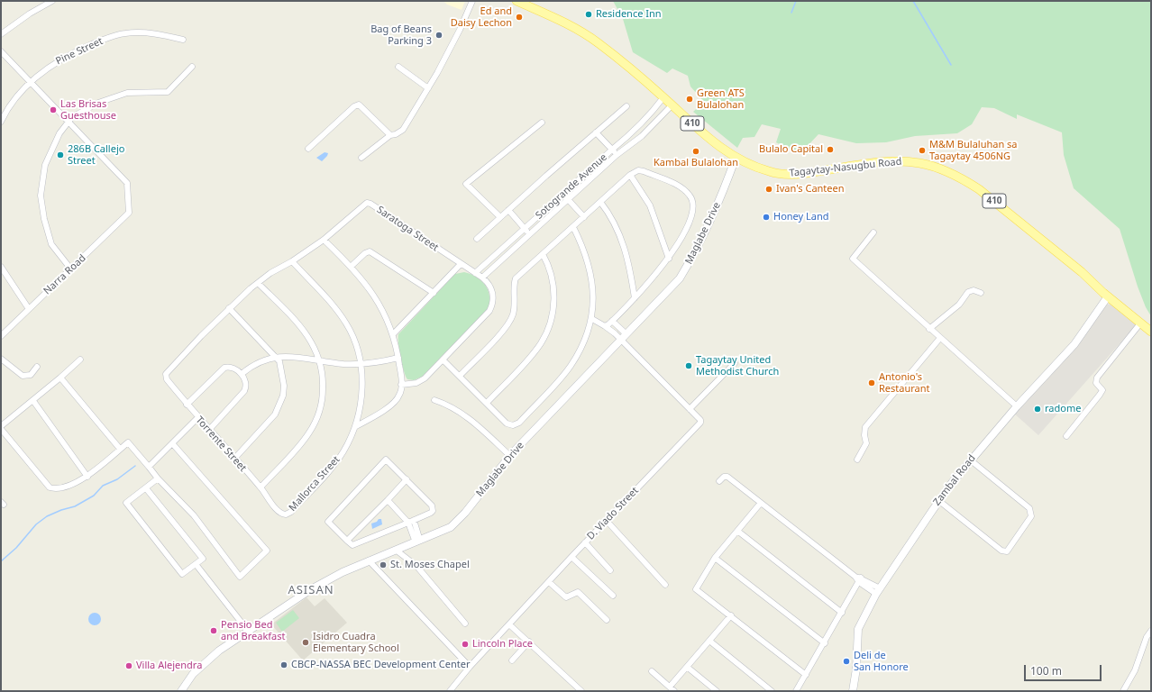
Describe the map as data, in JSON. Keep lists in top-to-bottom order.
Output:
{
  "streets": {
    "main road": [
      "410",
      "Tagaytay-Nasugbu Road",
      "Maglabe Drive",
      "Zambal Road"
    ],
    "street": [
      "Pine Street",
      "Sotogrande Avenue",
      "Saratoga Street",
      "Narra Road",
      "Torrente Street",
      "Mallorca Street",
      "D. Viado Street"
    ]
  },
  "crossings": [
    ["Tagaytay-Nasugbu Road", "Sotogrande Avenue"],
    ["Tagaytay-Nasugbu Road", "Maglabe Drive"],
    ["Tagaytay-Nasugbu Road", "Zambal Road"],
    ["Sotogrande Avenue", "Saratoga Street"],
    ["Saratoga Street", "Torrente Street"],
    ["Saratoga Street", "Mallorca Street"],
    ["Maglabe Drive", "D. Viado Street"],
    ["Torrente Street", "Mallorca Street"]
  ],
  "districts": ["ASISAN"],
  "places": [
    "Residence Inn",
    "Ed and Daisy Lechon",
    "Bag of Beans Parking 3",
    "Green ATS Bulalohan",
    "Las Brisas Guesthouse",
    "Bulalo Capital",
    "M&M Bulaluhan sa Tagaytay 4506NG",
    "Kambal Bulalohan",
    "286B Callejo Street",
    "Ivan's Canteen",
    "Honey Land",
    "Tagaytay United Methodist Church",
    "Antonio's Restaurant",
    "radome",
    "St. Moses Chapel",
    "Pensio Bed and Breakfast",
    "Isidro Cuadra Elementary School",
    "Lincoln Place",
    "Deli de San Honore",
    "CBCP-NASSA BEC Development Center",
    "Villa Alejendra"
  ],
  "scale_bar": "100 m"
}
